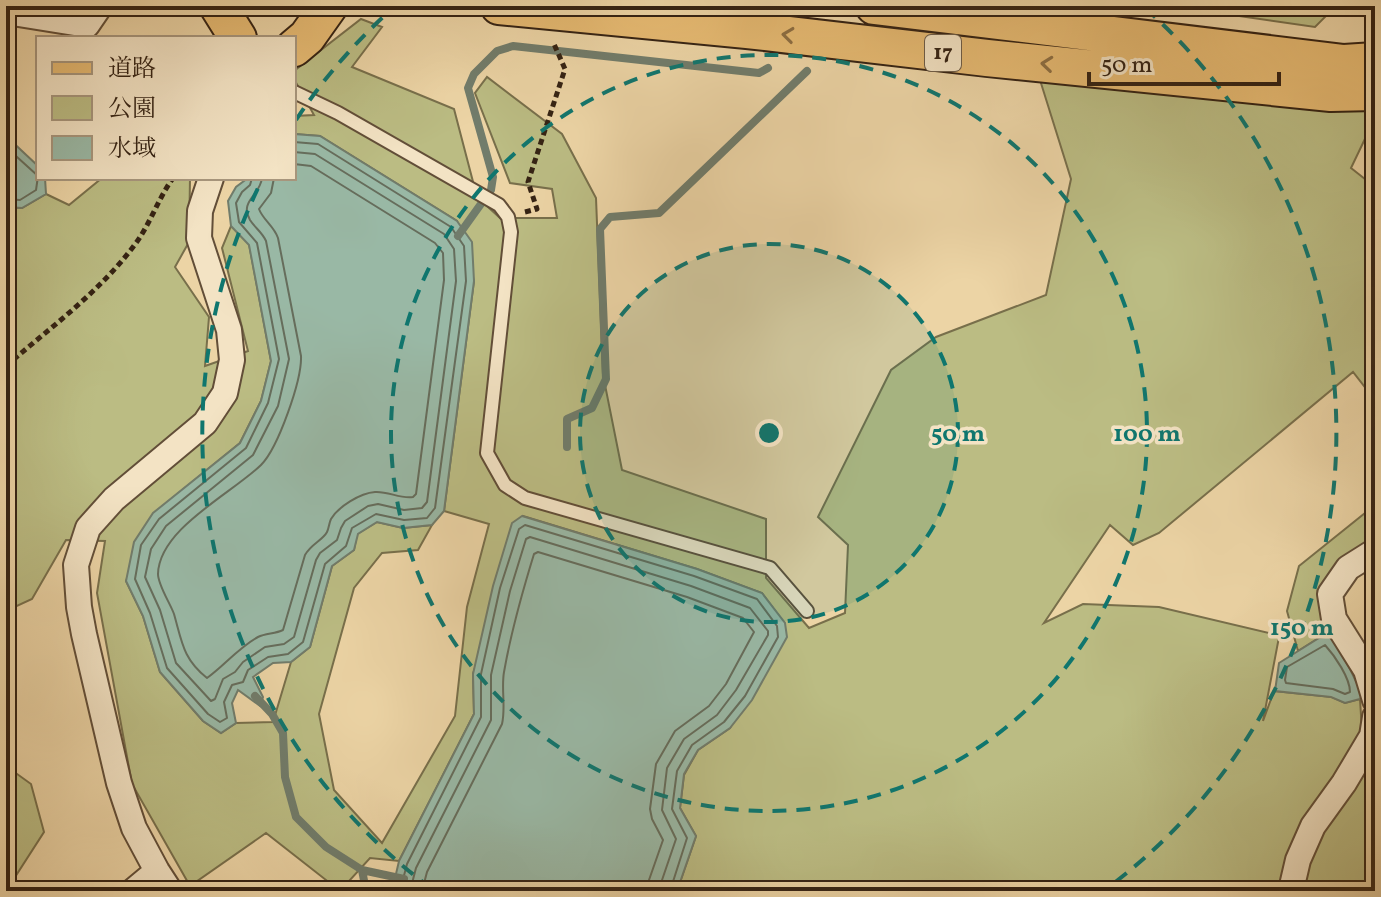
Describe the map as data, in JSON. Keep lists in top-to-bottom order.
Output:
{
  "streets": {
    "main road": ["17"]
  },
  "legend": ["道路", "公園", "水域"],
  "scale_bar": "50 m",
  "rings": ["50 m", "100 m", "150 m"]
}
